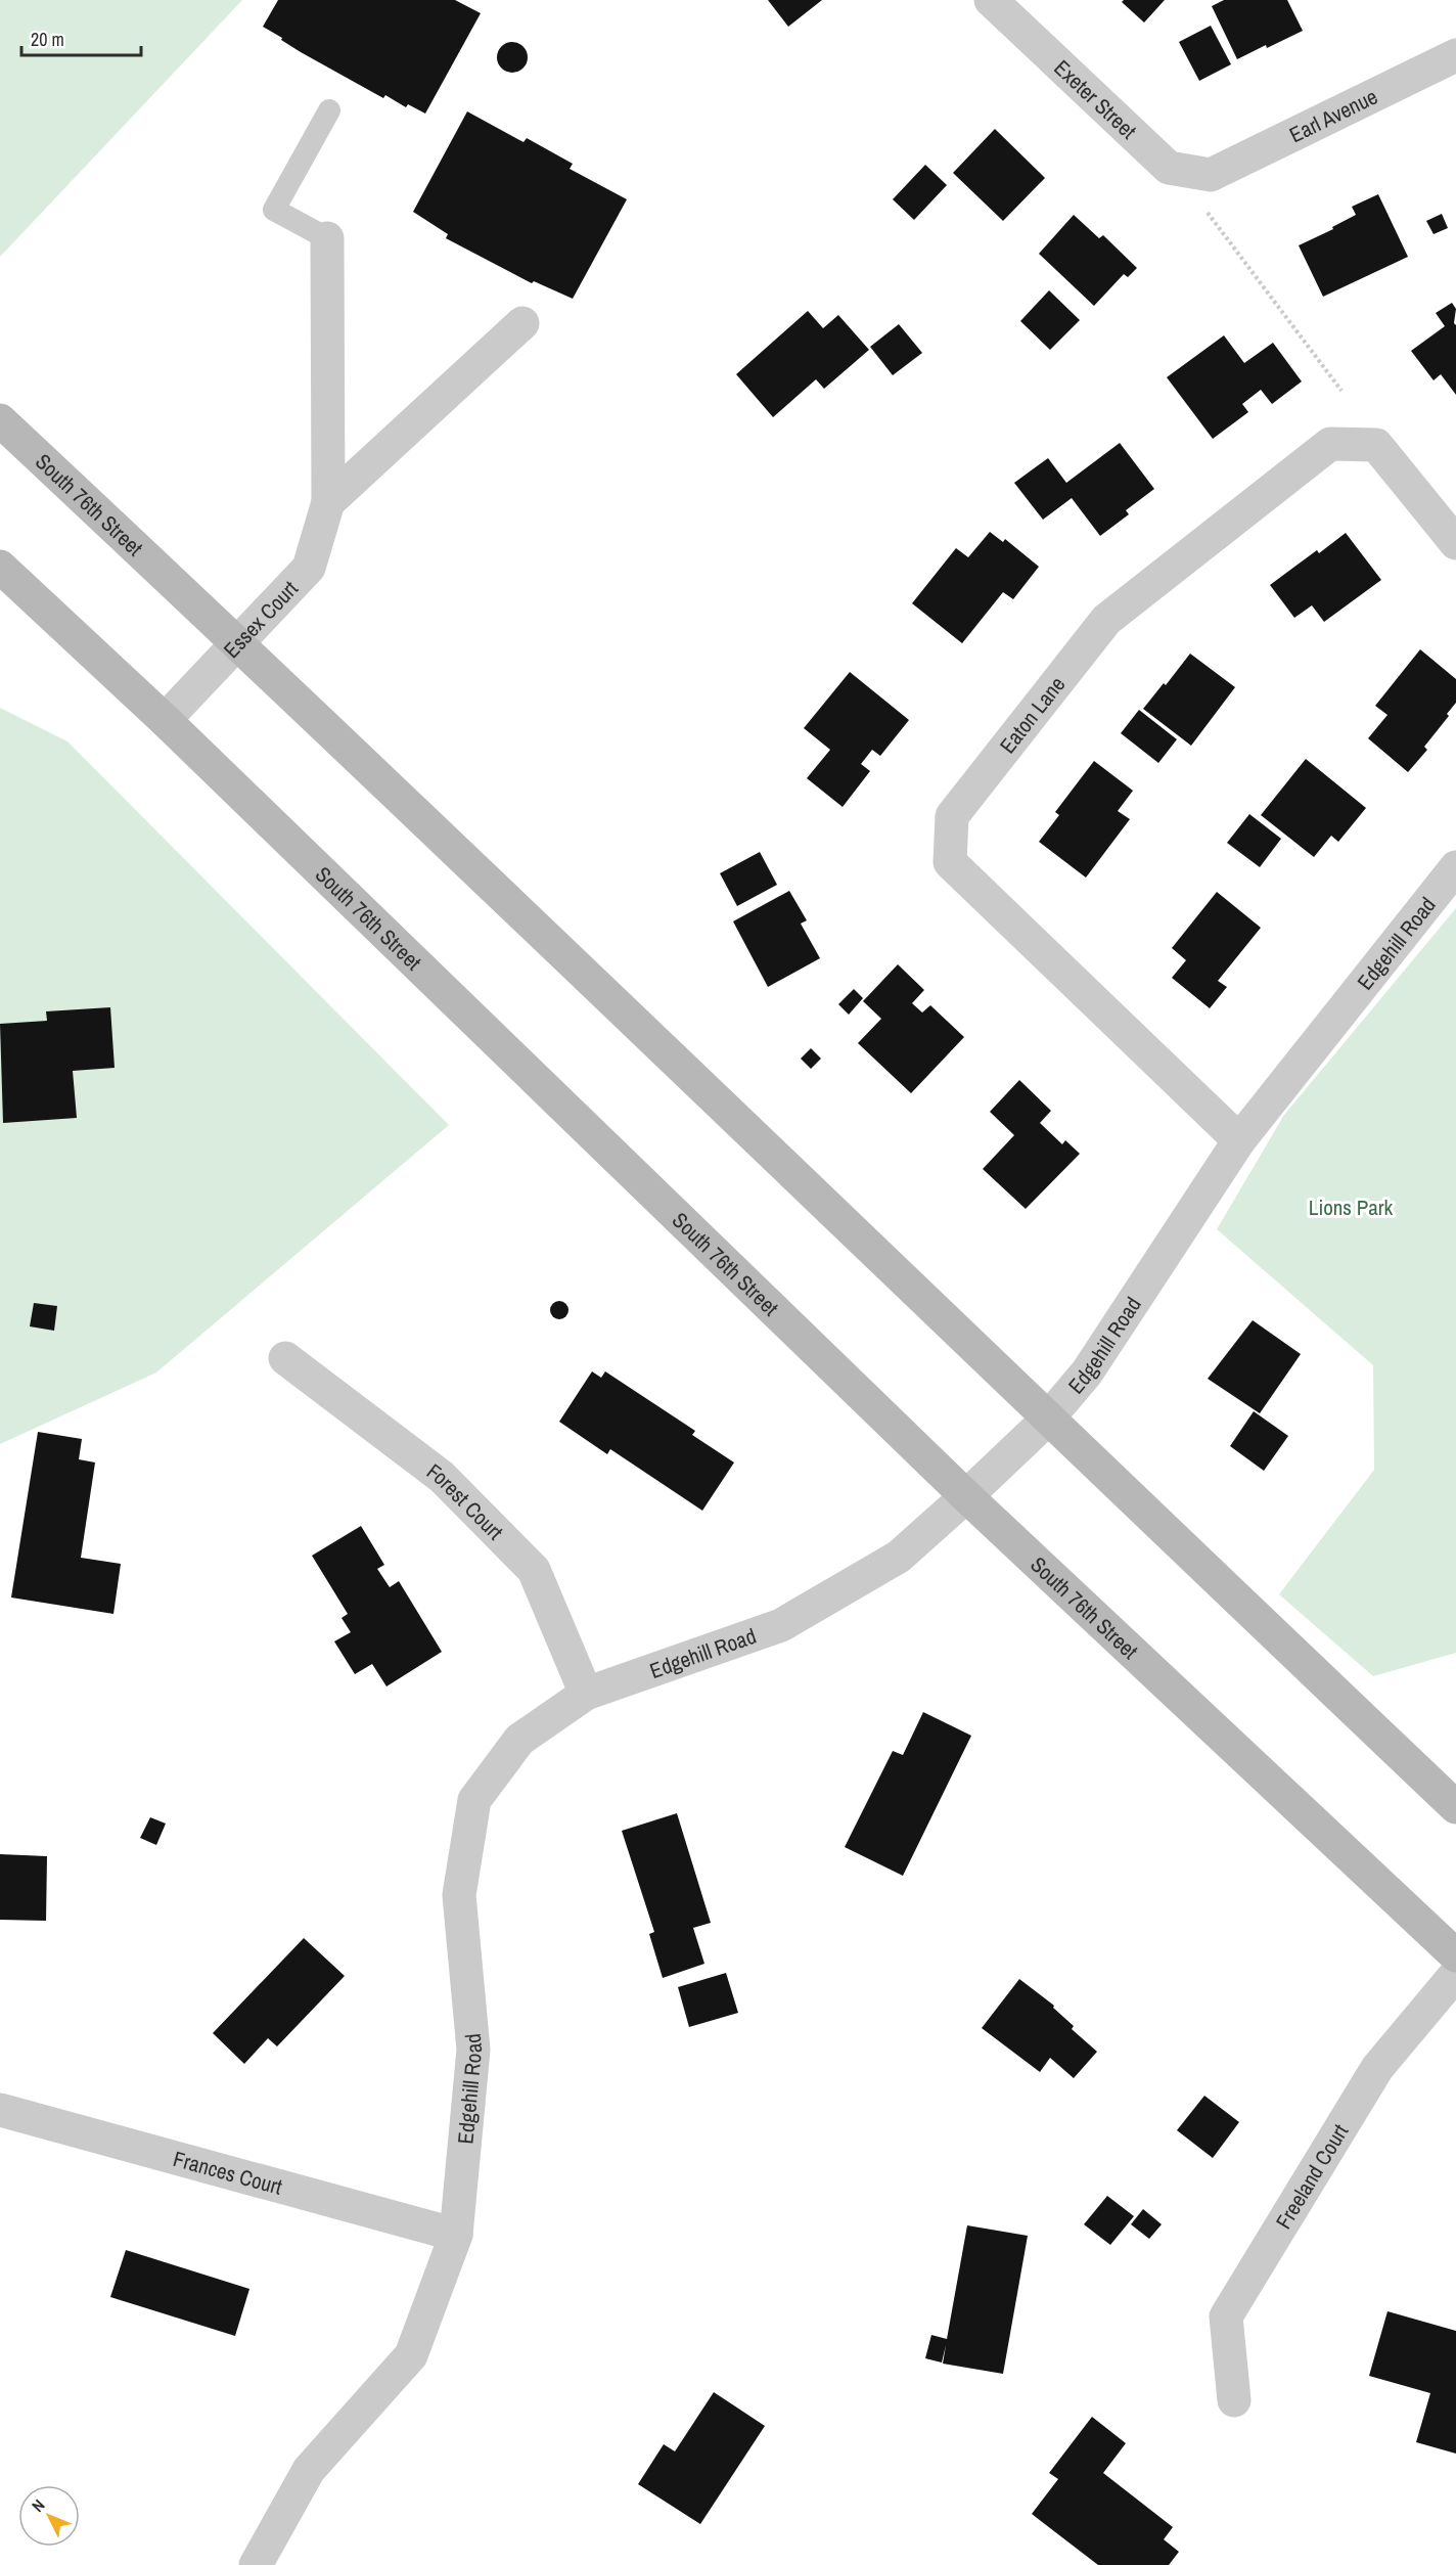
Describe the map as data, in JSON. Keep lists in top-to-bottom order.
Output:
{
  "streets": {
    "main road": ["South 76th Street"],
    "street": [
      "Exeter Street",
      "Earl Avenue",
      "Essex Court",
      "Eaton Lane",
      "Edgehill Road",
      "Forest Court",
      "Frances Court",
      "Freeland Court"
    ]
  },
  "crossings": [
    ["Exeter Street", "Earl Avenue"],
    ["South 76th Street", "Essex Court"],
    ["South 76th Street", "Edgehill Road"],
    ["Eaton Lane", "Edgehill Road"],
    ["Edgehill Road", "Forest Court"],
    ["Edgehill Road", "Frances Court"]
  ],
  "parks": ["Lions Park"],
  "scale_bar": "20 m",
  "north": "top left"
}
